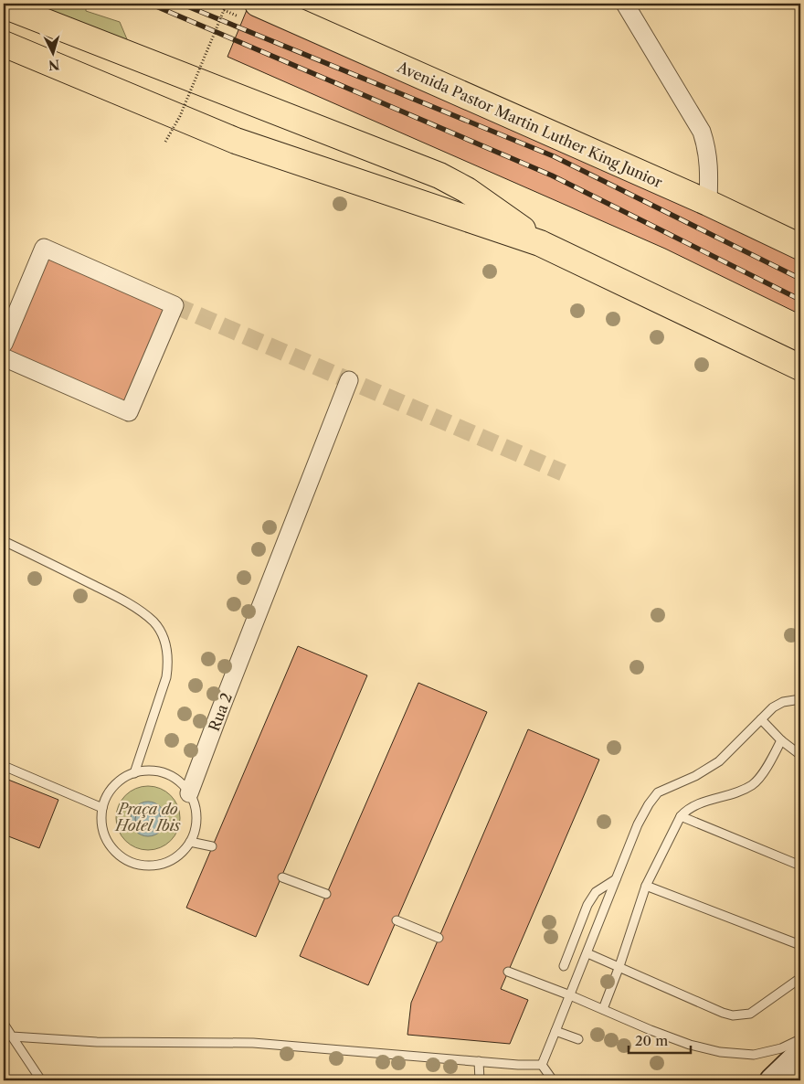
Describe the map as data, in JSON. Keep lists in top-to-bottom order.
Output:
{
  "streets": {
    "main road": ["Avenida Pastor Martin Luther King Junior"],
    "street": ["Rua 2"]
  },
  "parks": ["Praça do Hotel Ibis"],
  "scale_bar": "20 m",
  "north": "bottom"
}
